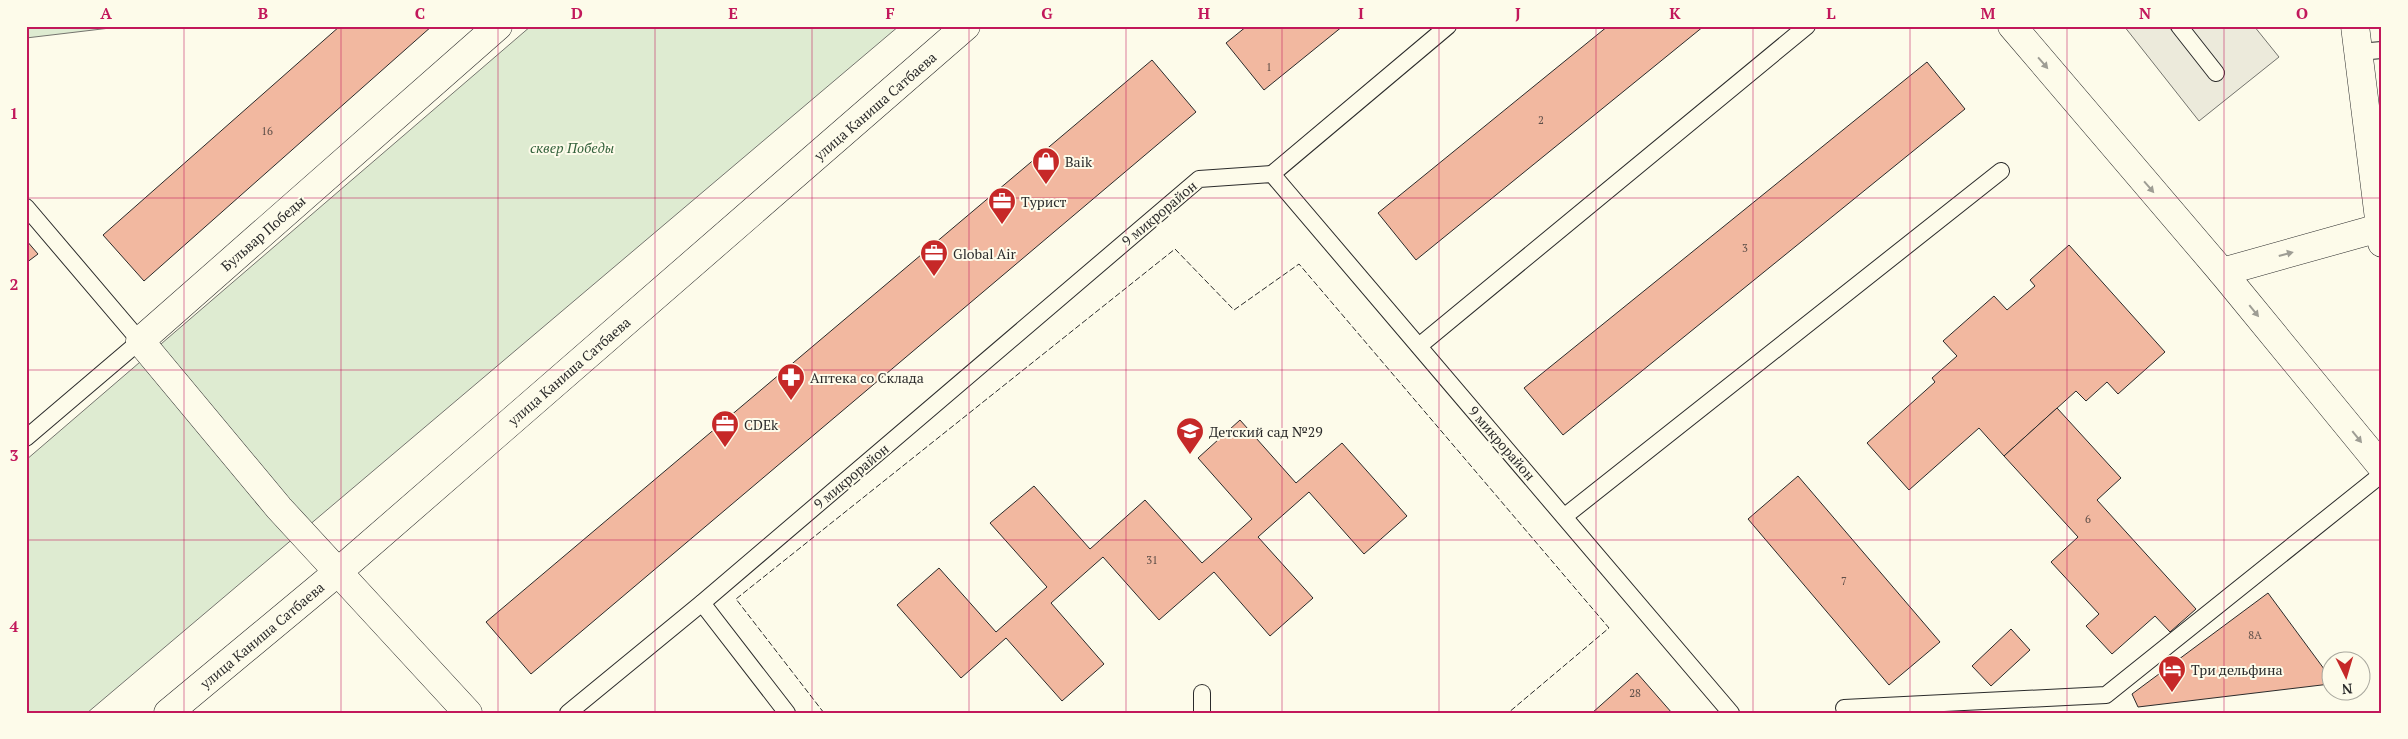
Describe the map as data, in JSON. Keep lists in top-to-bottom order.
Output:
{
  "streets": {
    "street": ["улица Каниша Сатбаева", "Бульвар Победы"],
    "lane": ["9 микрорайон"]
  },
  "parks": ["сквер Победы"],
  "places": {
    "shop": ["Baik"],
    "office": ["Турист", "Global Air", "CDEk"],
    "pharmacy": ["Аптека со Склада"],
    "school or university": ["Детский сад №29"],
    "hotel": ["Три дельфина"]
  },
  "house_numbers": [
    "1",
    "2",
    "16",
    "3",
    "6",
    "31",
    "7",
    "8А",
    "28"
  ],
  "north": "bottom",
  "grid": {
    "columns": [
      "A",
      "B",
      "C",
      "D",
      "E",
      "F",
      "G",
      "H",
      "I",
      "J",
      "K",
      "L",
      "M",
      "N",
      "O"
    ],
    "rows": [
      "1",
      "2",
      "3",
      "4"
    ]
  }
}
